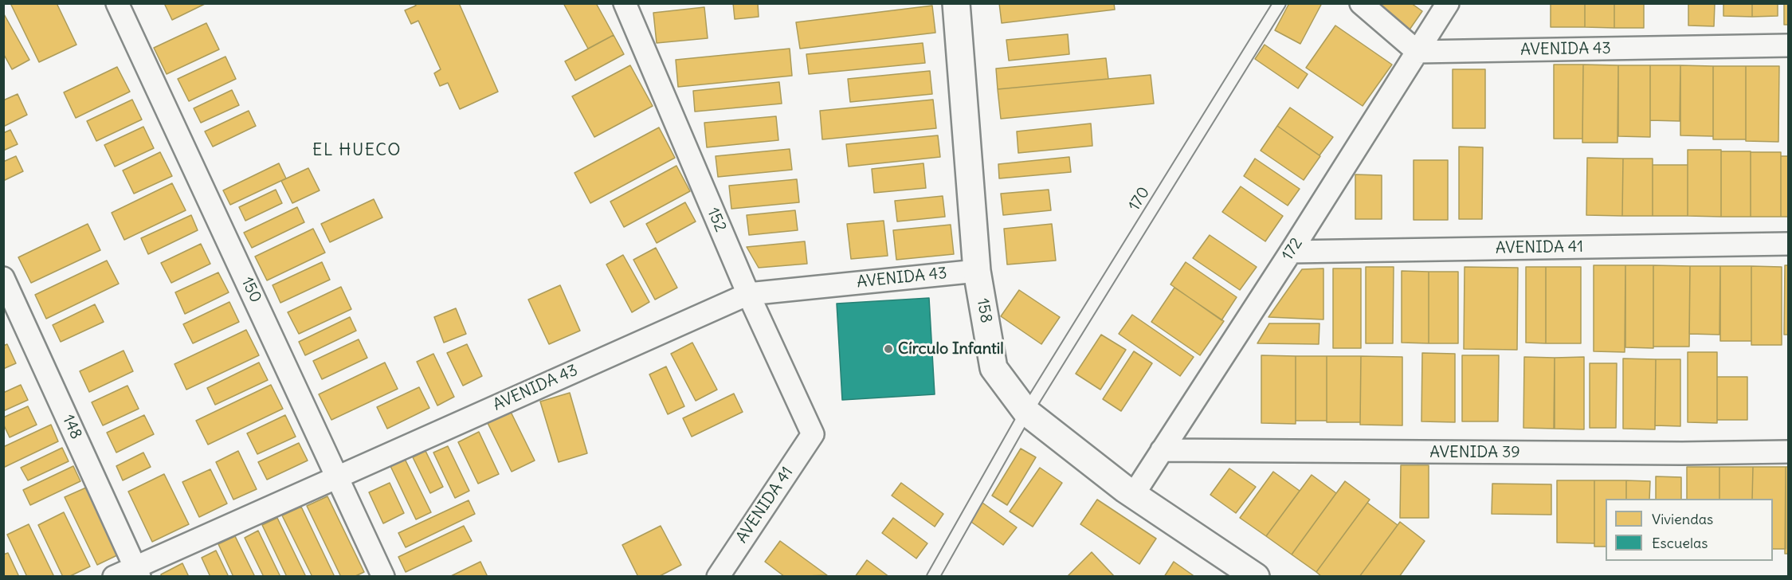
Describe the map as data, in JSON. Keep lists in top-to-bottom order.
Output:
{
  "streets": {
    "street": [
      "AVENIDA 43",
      "152",
      "AVENIDA 41",
      "172",
      "150",
      "158",
      "148",
      "AVENIDA 39"
    ],
    "lane": ["170"]
  },
  "crossings": [
    ["AVENIDA 43", "152"],
    ["AVENIDA 43", "172"],
    ["AVENIDA 43", "150"],
    ["AVENIDA 43", "158"],
    ["AVENIDA 43", "148"],
    ["170", "158"],
    ["152", "AVENIDA 41"],
    ["AVENIDA 41", "172"],
    ["172", "158"],
    ["172", "AVENIDA 39"]
  ],
  "districts": ["EL HUECO"],
  "places": ["Círculo Infantil"],
  "legend": ["Viviendas", "Escuelas"]
}
